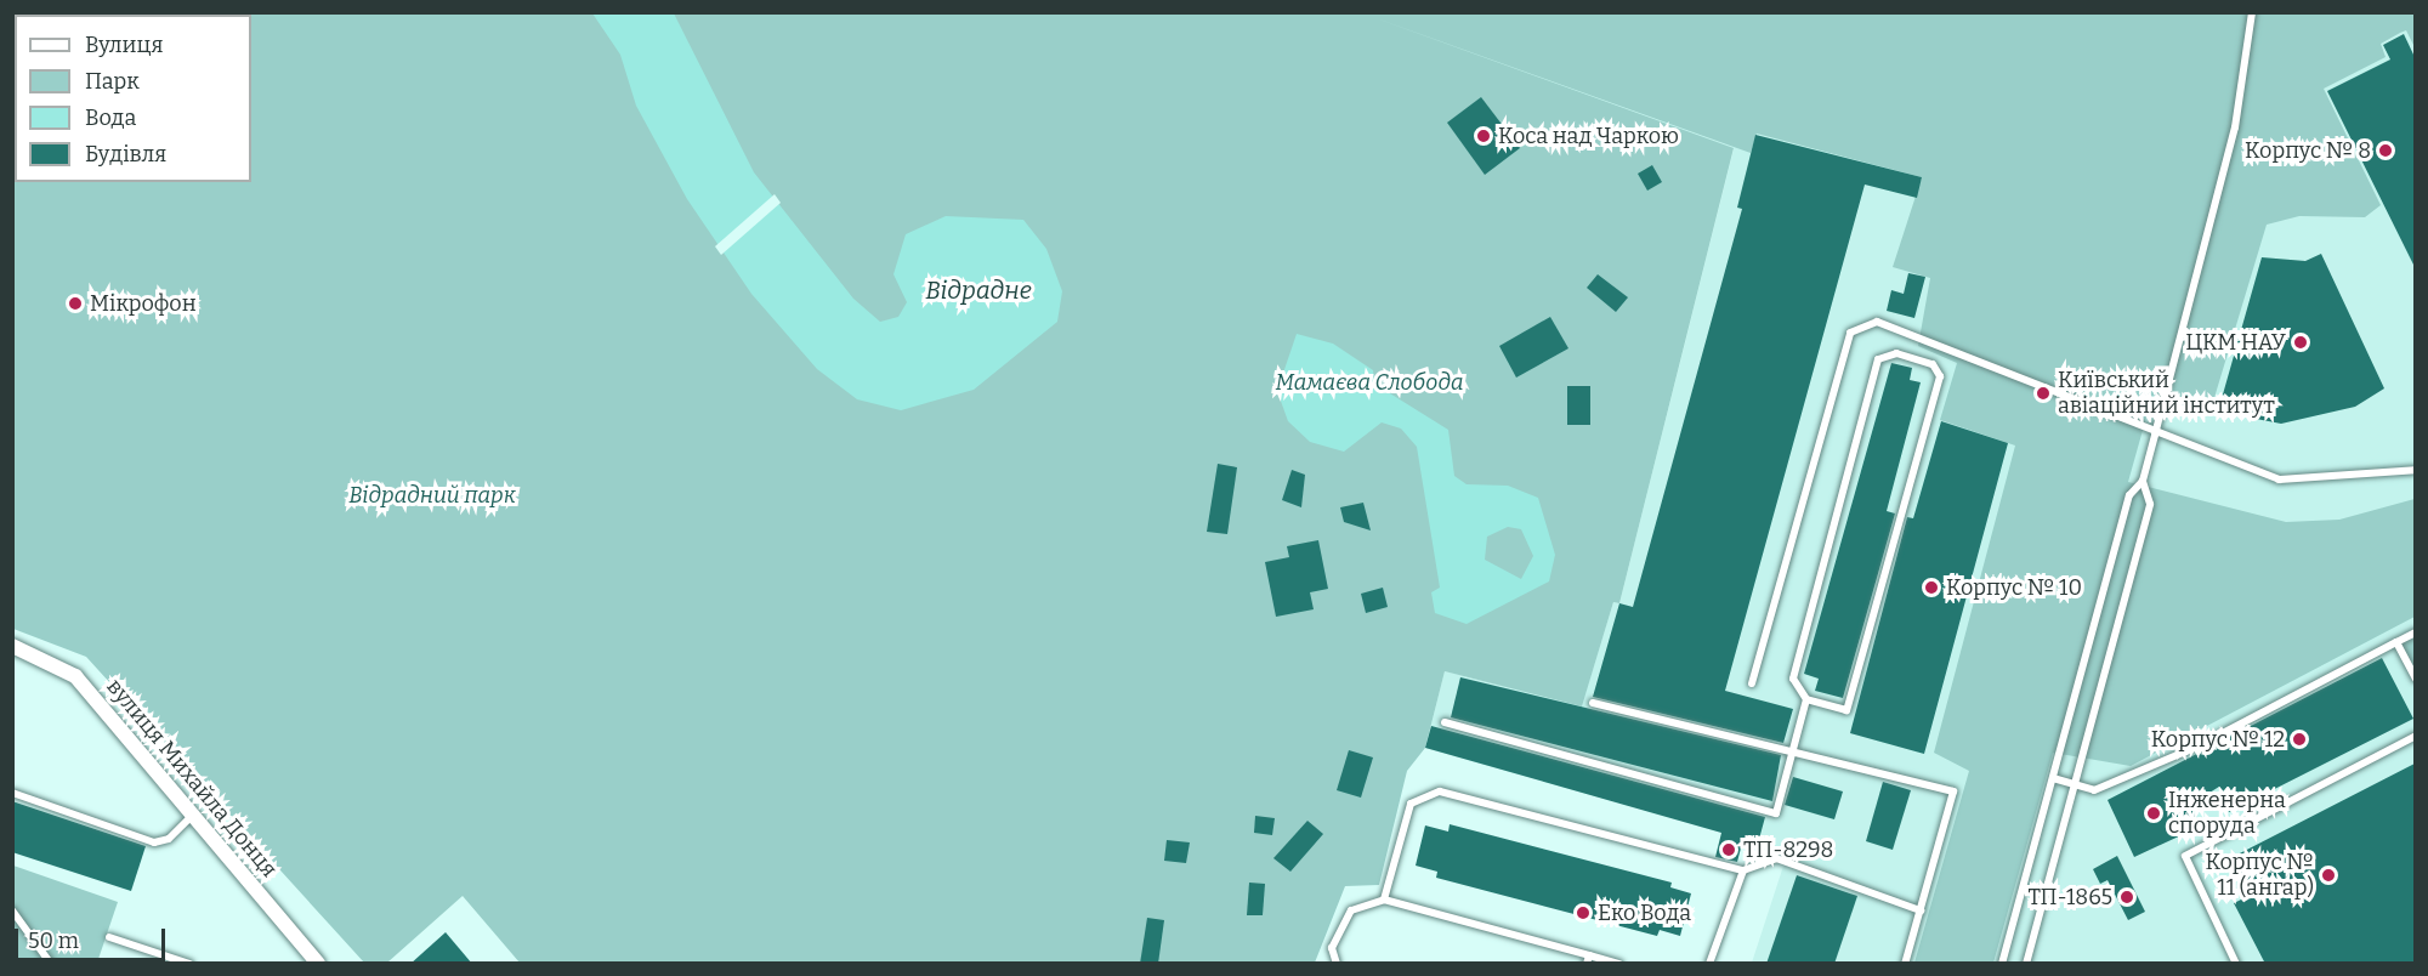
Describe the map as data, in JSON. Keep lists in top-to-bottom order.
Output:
{
  "streets": {
    "street": ["вулиця Михайла Донця"]
  },
  "water": ["Відрадне"],
  "parks": ["Мамаєва Слобода", "Відрадний парк"],
  "places": [
    "Коса над Чаркою",
    "Корпус № 8",
    "Мікрофон",
    "ЦКМ НАУ",
    "Київський авіаційний інститут",
    "Корпус № 10",
    "Корпус № 12",
    "Інженерна споруда",
    "ТП-8298",
    "Корпус № 11 (ангар)",
    "ТП-1865",
    "Еко Вода"
  ],
  "legend": [
    "Вулиця",
    "Парк",
    "Вода",
    "Будівля"
  ],
  "scale_bar": "50 m"
}
